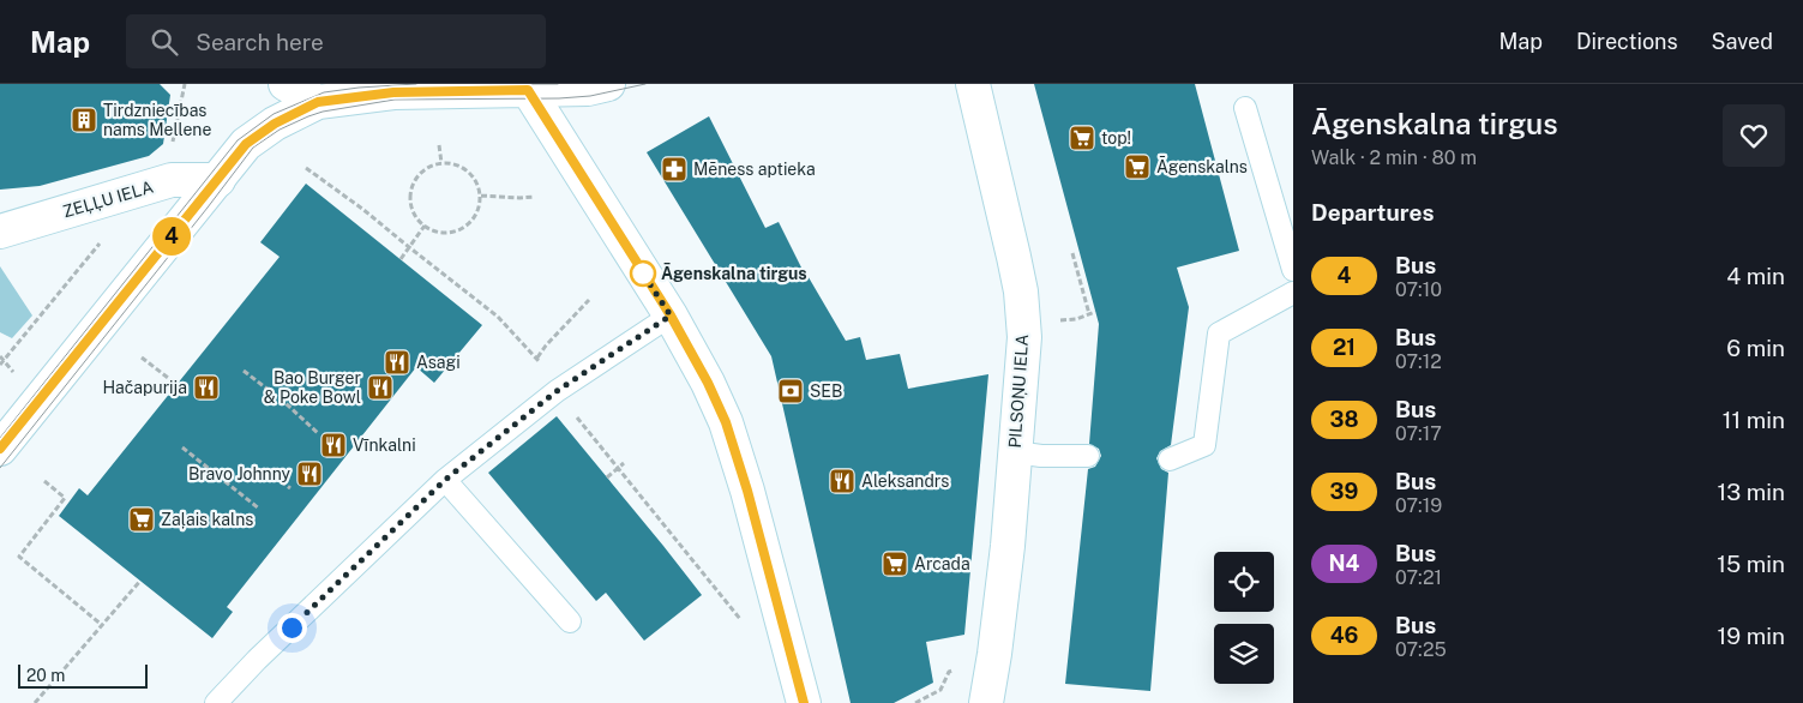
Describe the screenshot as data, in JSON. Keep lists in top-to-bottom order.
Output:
{
  "streets": {
    "street": ["ZEĻĻU IELA", "PILSOŅU IELA"]
  },
  "places": {
    "building": ["Tirdzniecības nams Mellene"],
    "supermarket": [
      "top!",
      "Āgenskalns",
      "Zaļais kalns",
      "Arcada"
    ],
    "pharmacy": ["Mēness aptieka"],
    "other": ["Āgenskalna tirgus"],
    "restaurant": [
      "Asagi",
      "Hačapurija",
      "Bao Burger & Poke Bowl",
      "Vīnkalni",
      "Bravo Johnny",
      "Aleksandrs"
    ],
    "bank": ["SEB"]
  },
  "lines": ["bus line 4"],
  "scale_bar": "20 m",
  "page": {
    "header": "Map",
    "search": "Search here",
    "nav": ["Map", "Directions", "Saved"],
    "on_map": "4",
    "heading": [
      ["Āgenskalna tirgus", "Walk · 2 min · 80 m"],
      "Departures"
    ],
    "list": [
      {
        "mark": "4",
        "name": "Bus",
        "note": "07:10",
        "value": "4 min"
      },
      {
        "mark": "21",
        "name": "Bus",
        "note": "07:12",
        "value": "6 min"
      },
      {
        "mark": "38",
        "name": "Bus",
        "note": "07:17",
        "value": "11 min"
      },
      {
        "mark": "39",
        "name": "Bus",
        "note": "07:19",
        "value": "13 min"
      },
      {
        "mark": "N4",
        "name": "Bus",
        "note": "07:21",
        "value": "15 min"
      },
      {
        "mark": "46",
        "name": "Bus",
        "note": "07:25",
        "value": "19 min"
      }
    ],
    "scale": "20 m"
  }
}
